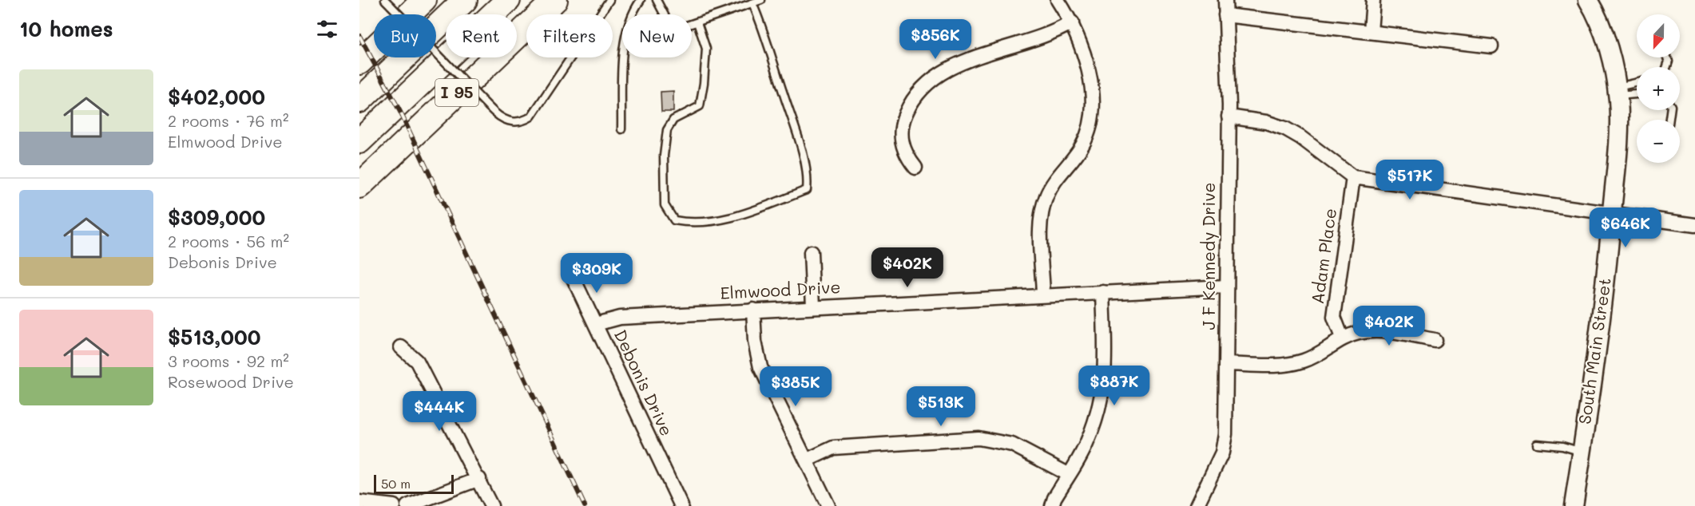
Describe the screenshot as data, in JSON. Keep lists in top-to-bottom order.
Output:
{
  "streets": {
    "highway": ["I 95"],
    "street": [
      "J F Kennedy Drive",
      "Adam Place",
      "Elmwood Drive",
      "South Main Street",
      "Debonis Drive"
    ]
  },
  "crossings": [
    ["J F Kennedy Drive", "Elmwood Drive"],
    ["Elmwood Drive", "Debonis Drive"]
  ],
  "scale_bar": "50 m",
  "north": "bottom",
  "page": {
    "heading": "10 homes",
    "map_buttons": ["+", "−"],
    "chip": [
      "Buy",
      "Rent",
      "Filters",
      "New"
    ],
    "price": [
      "$856K",
      "$517K",
      "$646K",
      "$402K",
      "$309K",
      "$402K",
      "$887K",
      "$385K",
      "$513K",
      "$444K"
    ],
    "list": [
      {
        "name": "$402,000",
        "note": "2 rooms · 76 m² · Elmwood Drive"
      },
      {
        "name": "$309,000",
        "note": "2 rooms · 56 m² · Debonis Drive"
      },
      {
        "name": "$513,000",
        "note": "3 rooms · 92 m² · Rosewood Drive"
      }
    ],
    "scale": "50 m"
  }
}
